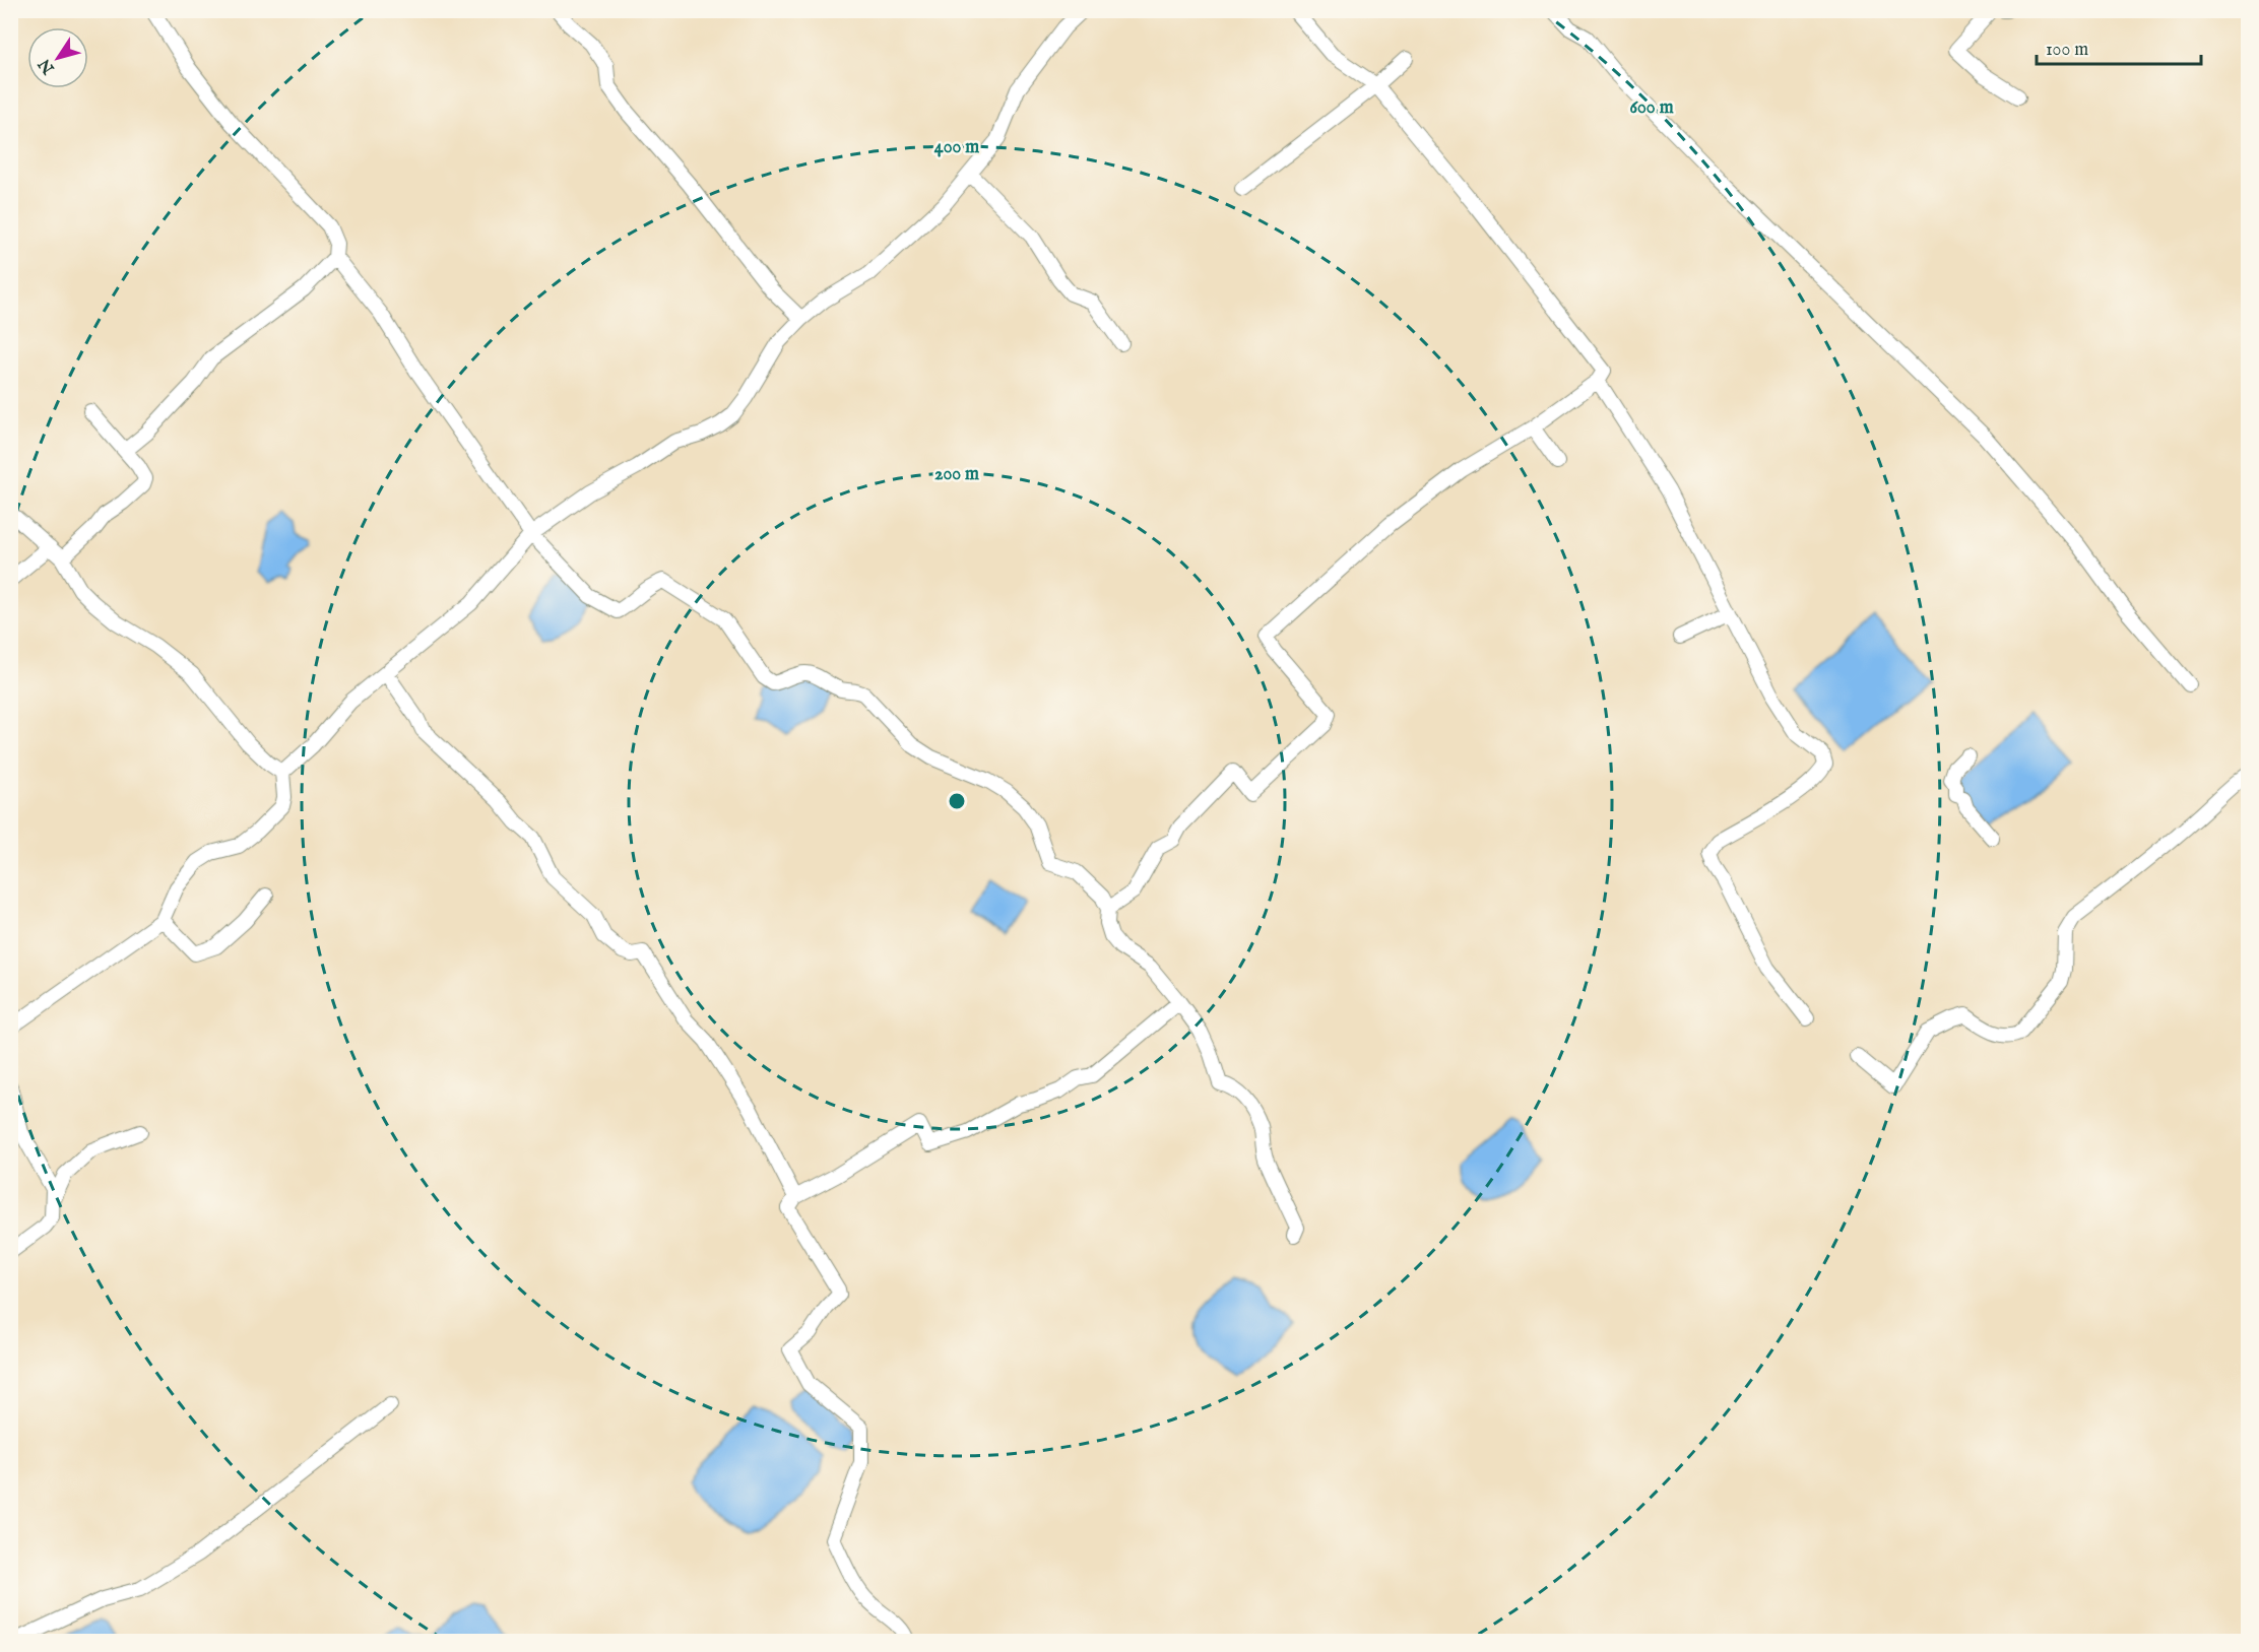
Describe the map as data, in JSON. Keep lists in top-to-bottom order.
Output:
{
  "scale_bar": "100 m",
  "north": "bottom left",
  "rings": ["600 m", "400 m", "200 m"]
}
